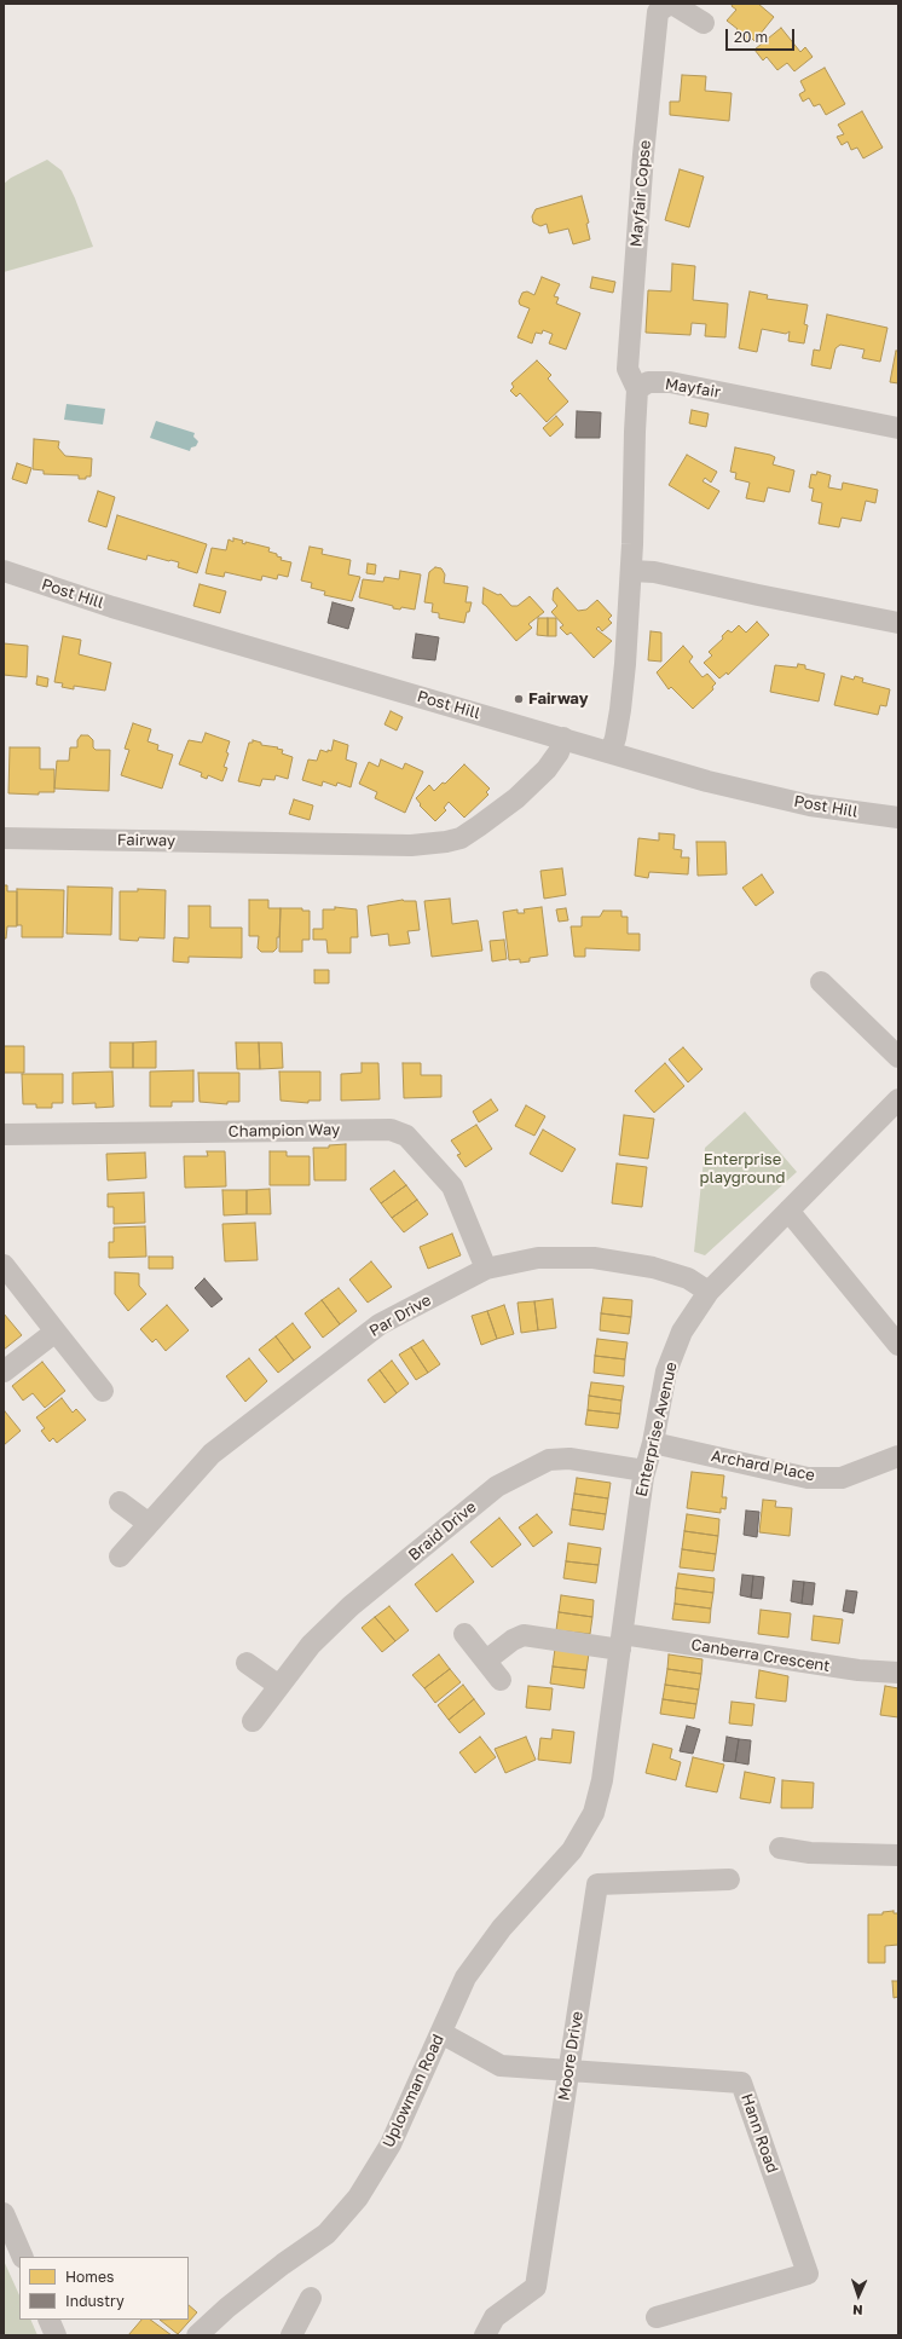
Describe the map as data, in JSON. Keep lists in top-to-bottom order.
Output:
{
  "streets": {
    "street": [
      "Mayfair Copse",
      "Mayfair",
      "Post Hill",
      "Fairway",
      "Champion Way",
      "Par Drive",
      "Enterprise Avenue",
      "Archard Place",
      "Braid Drive",
      "Canberra Crescent",
      "Moore Drive",
      "Uplowman Road",
      "Hann Road"
    ]
  },
  "crossings": [
    ["Mayfair Copse", "Mayfair"],
    ["Post Hill", "Fairway"],
    ["Champion Way", "Par Drive"],
    ["Par Drive", "Enterprise Avenue"],
    ["Enterprise Avenue", "Archard Place"],
    ["Enterprise Avenue", "Braid Drive"],
    ["Enterprise Avenue", "Canberra Crescent"],
    ["Enterprise Avenue", "Uplowman Road"],
    ["Moore Drive", "Hann Road"],
    ["Uplowman Road", "Hann Road"]
  ],
  "parks": ["Enterprise playground"],
  "places": ["Fairway"],
  "legend": ["Homes", "Industry"],
  "scale_bar": "20 m",
  "north": "bottom"
}
